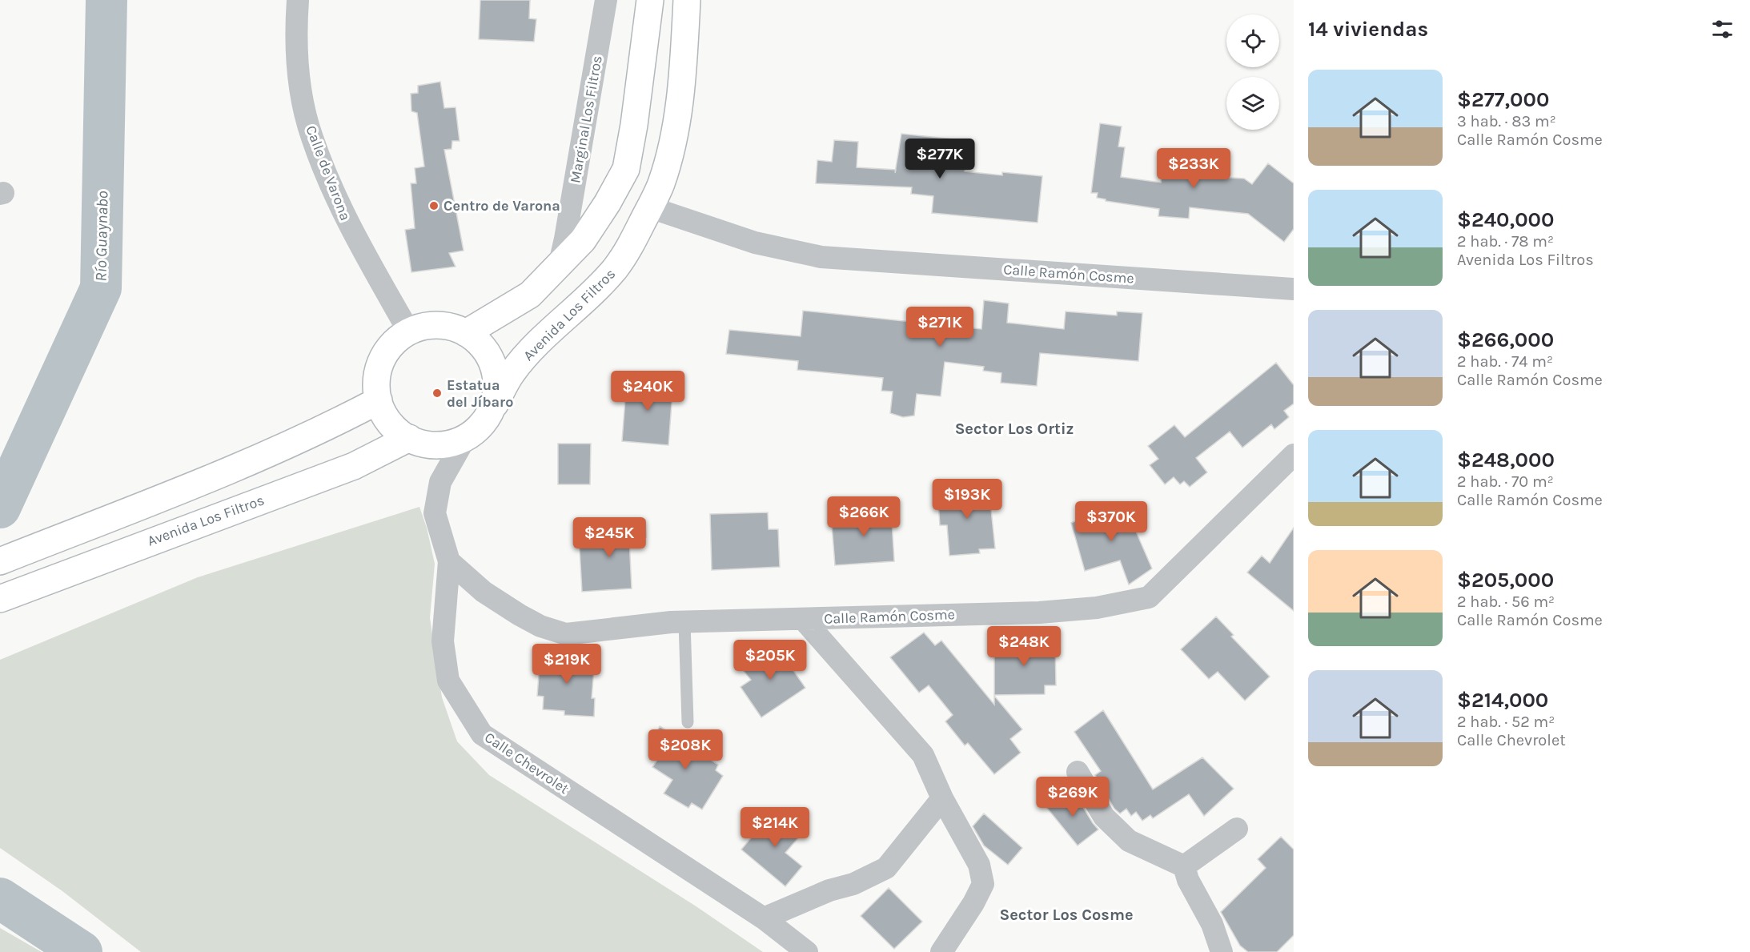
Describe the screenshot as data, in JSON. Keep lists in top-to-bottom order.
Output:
{
  "streets": {
    "main road": ["Avenida Los Filtros"],
    "street": [
      "Marginal Los Filtros",
      "Calle de Varona",
      "Calle Ramón Cosme",
      "Calle Chevrolet"
    ]
  },
  "crossings": [
    ["Calle de Varona", "Avenida Los Filtros"],
    ["Calle de Varona", "Calle Chevrolet"],
    ["Calle Ramón Cosme", "Avenida Los Filtros"],
    ["Calle Ramón Cosme", "Calle Chevrolet"],
    ["Avenida Los Filtros", "Calle Chevrolet"]
  ],
  "districts": ["Sector Los Ortiz", "Sector Los Cosme"],
  "water": ["Río Guaynabo"],
  "places": ["Centro de Varona", "Estatua del Jíbaro"],
  "page": {
    "heading": "14 viviendas",
    "list": [
      {
        "name": "$277,000",
        "note": "3 hab. · 83 m² · Calle Ramón Cosme"
      },
      {
        "name": "$240,000",
        "note": "2 hab. · 78 m² · Avenida Los Filtros"
      },
      {
        "name": "$266,000",
        "note": "2 hab. · 74 m² · Calle Ramón Cosme"
      },
      {
        "name": "$248,000",
        "note": "2 hab. · 70 m² · Calle Ramón Cosme"
      },
      {
        "name": "$205,000",
        "note": "2 hab. · 56 m² · Calle Ramón Cosme"
      },
      {
        "name": "$214,000",
        "note": "2 hab. · 52 m² · Calle Chevrolet"
      }
    ],
    "price": [
      "$277K",
      "$233K",
      "$271K",
      "$240K",
      "$193K",
      "$266K",
      "$370K",
      "$245K",
      "$248K",
      "$205K",
      "$219K",
      "$208K",
      "$269K",
      "$214K"
    ]
  }
}
